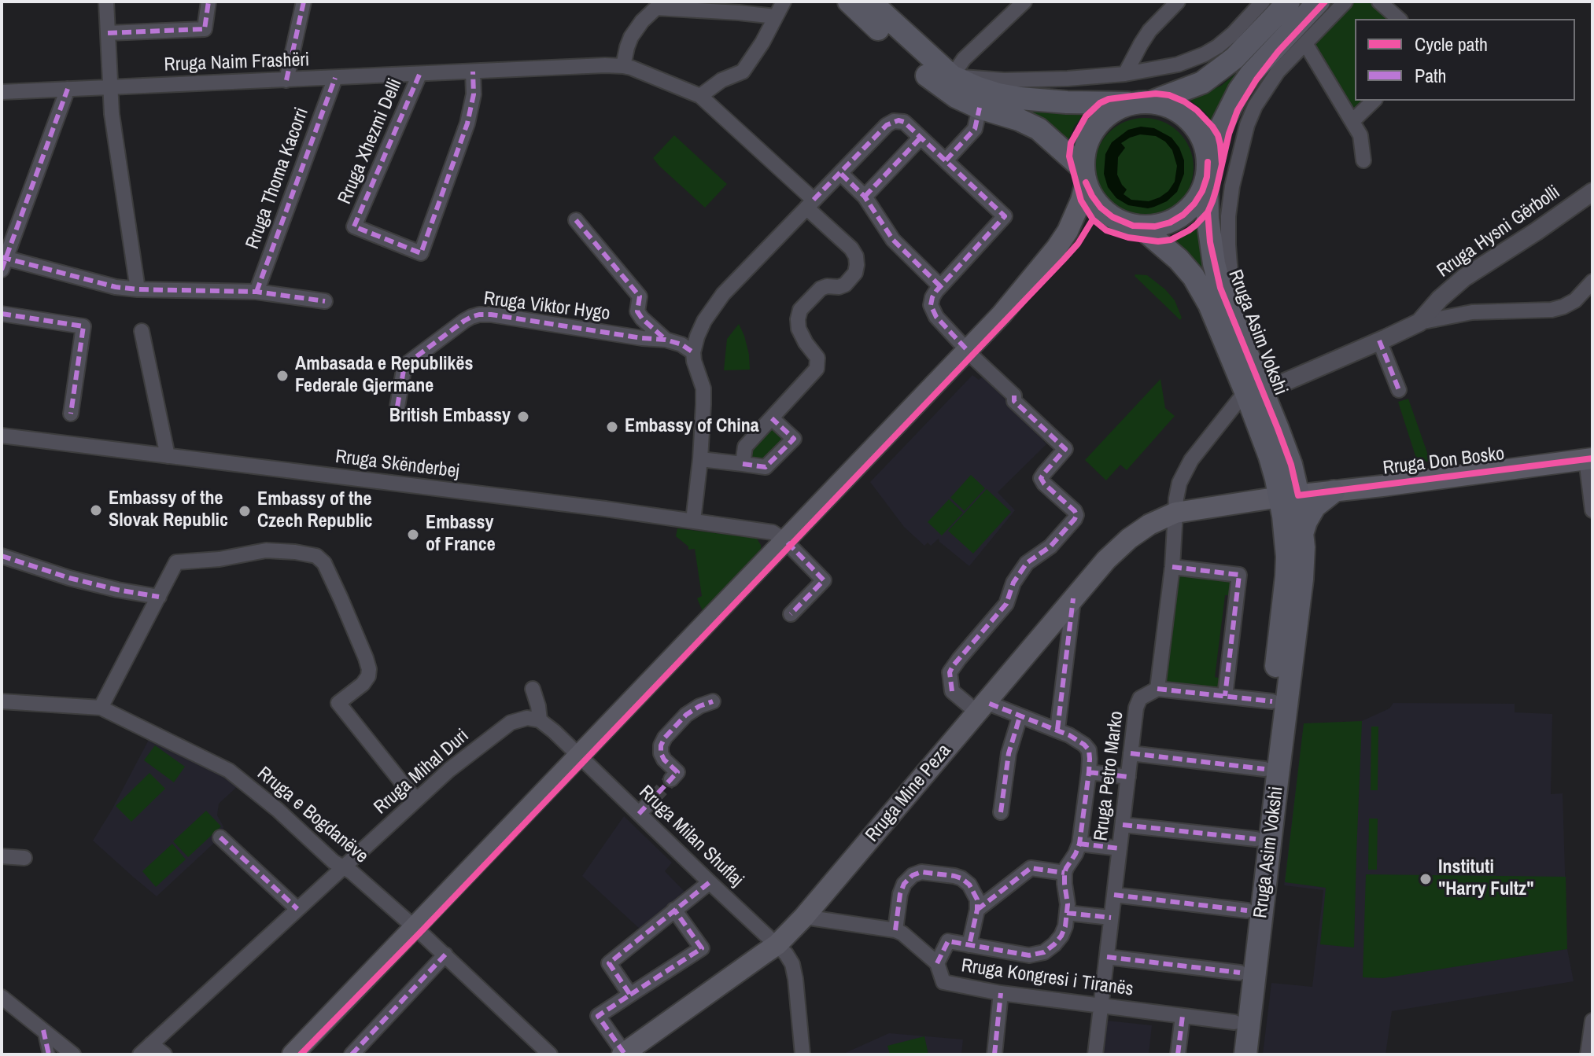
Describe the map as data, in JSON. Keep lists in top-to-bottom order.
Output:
{
  "streets": {
    "main road": ["Rruga Asim Vokshi", "Rruga Don Bosko", "Rruga Mine Peza"],
    "street": [
      "Rruga Naim Frashëri",
      "Rruga Xhezmi Delli",
      "Rruga Thoma Kacorri",
      "Rruga Hysni Gërbolli",
      "Rruga Viktor Hygo",
      "Rruga Skënderbej",
      "Rruga Mihal Duri",
      "Rruga Petro Marko",
      "Rruga e Bogdanëve",
      "Rruga Milan Shuflaj",
      "Rruga Kongresi i Tiranës"
    ]
  },
  "crossings": [
    ["Rruga Naim Frashëri", "Rruga Xhezmi Delli"],
    ["Rruga Naim Frashëri", "Rruga Thoma Kacorri"],
    ["Rruga Hysni Gërbolli", "Rruga Asim Vokshi"],
    ["Rruga Asim Vokshi", "Rruga Don Bosko"],
    ["Rruga Asim Vokshi", "Rruga Mine Peza"],
    ["Rruga Asim Vokshi", "Rruga Kongresi i Tiranës"],
    ["Rruga Don Bosko", "Rruga Mine Peza"],
    ["Rruga Mihal Duri", "Rruga e Bogdanëve"],
    ["Rruga Petro Marko", "Rruga Kongresi i Tiranës"],
    ["Rruga Mine Peza", "Rruga Milan Shuflaj"],
    ["Rruga Mine Peza", "Rruga Kongresi i Tiranës"]
  ],
  "places": [
    "Ambasada e Republikës Federale Gjermane",
    "British Embassy",
    "Embassy of China",
    "Embassy of the Slovak Republic",
    "Embassy of the Czech Republic",
    "Embassy of France",
    "Instituti \"Harry Fultz\""
  ],
  "legend": ["Cycle path", "Path"]
}
